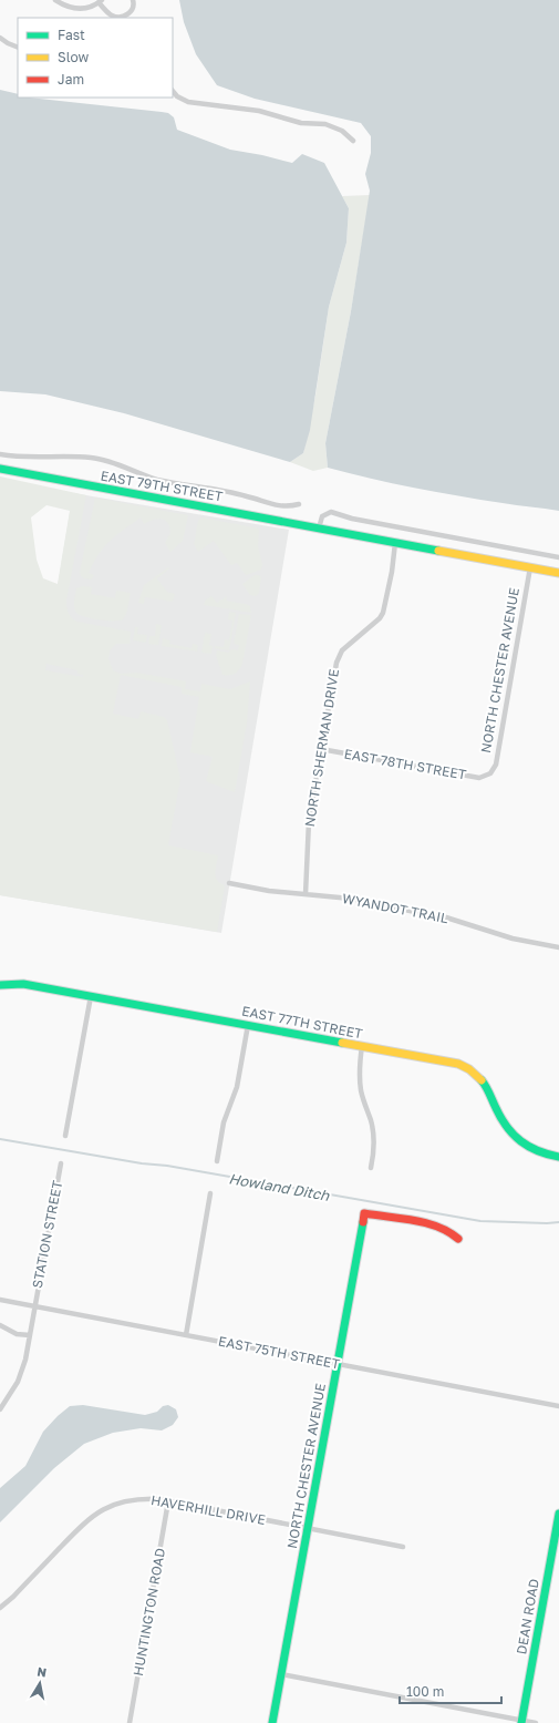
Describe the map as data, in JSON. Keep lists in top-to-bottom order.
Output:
{
  "streets": {
    "street": [
      "EAST 79TH STREET",
      "NORTH CHESTER AVENUE",
      "NORTH SHERMAN DRIVE",
      "EAST 78TH STREET",
      "WYANDOT TRAIL",
      "EAST 77TH STREET",
      "STATION STREET",
      "EAST 75TH STREET",
      "HAVERHILL DRIVE",
      "HUNTINGTON ROAD",
      "DEAN ROAD"
    ]
  },
  "crossings": [
    ["EAST 79TH STREET", "NORTH CHESTER AVENUE"],
    ["EAST 79TH STREET", "NORTH SHERMAN DRIVE"],
    ["NORTH CHESTER AVENUE", "EAST 78TH STREET"],
    ["NORTH CHESTER AVENUE", "EAST 75TH STREET"],
    ["NORTH CHESTER AVENUE", "HAVERHILL DRIVE"],
    ["NORTH SHERMAN DRIVE", "EAST 78TH STREET"],
    ["NORTH SHERMAN DRIVE", "WYANDOT TRAIL"],
    ["STATION STREET", "EAST 75TH STREET"],
    ["HAVERHILL DRIVE", "HUNTINGTON ROAD"]
  ],
  "water": ["Howland Ditch"],
  "legend": ["Fast", "Slow", "Jam"],
  "scale_bar": "100 m",
  "north": "top"
}
